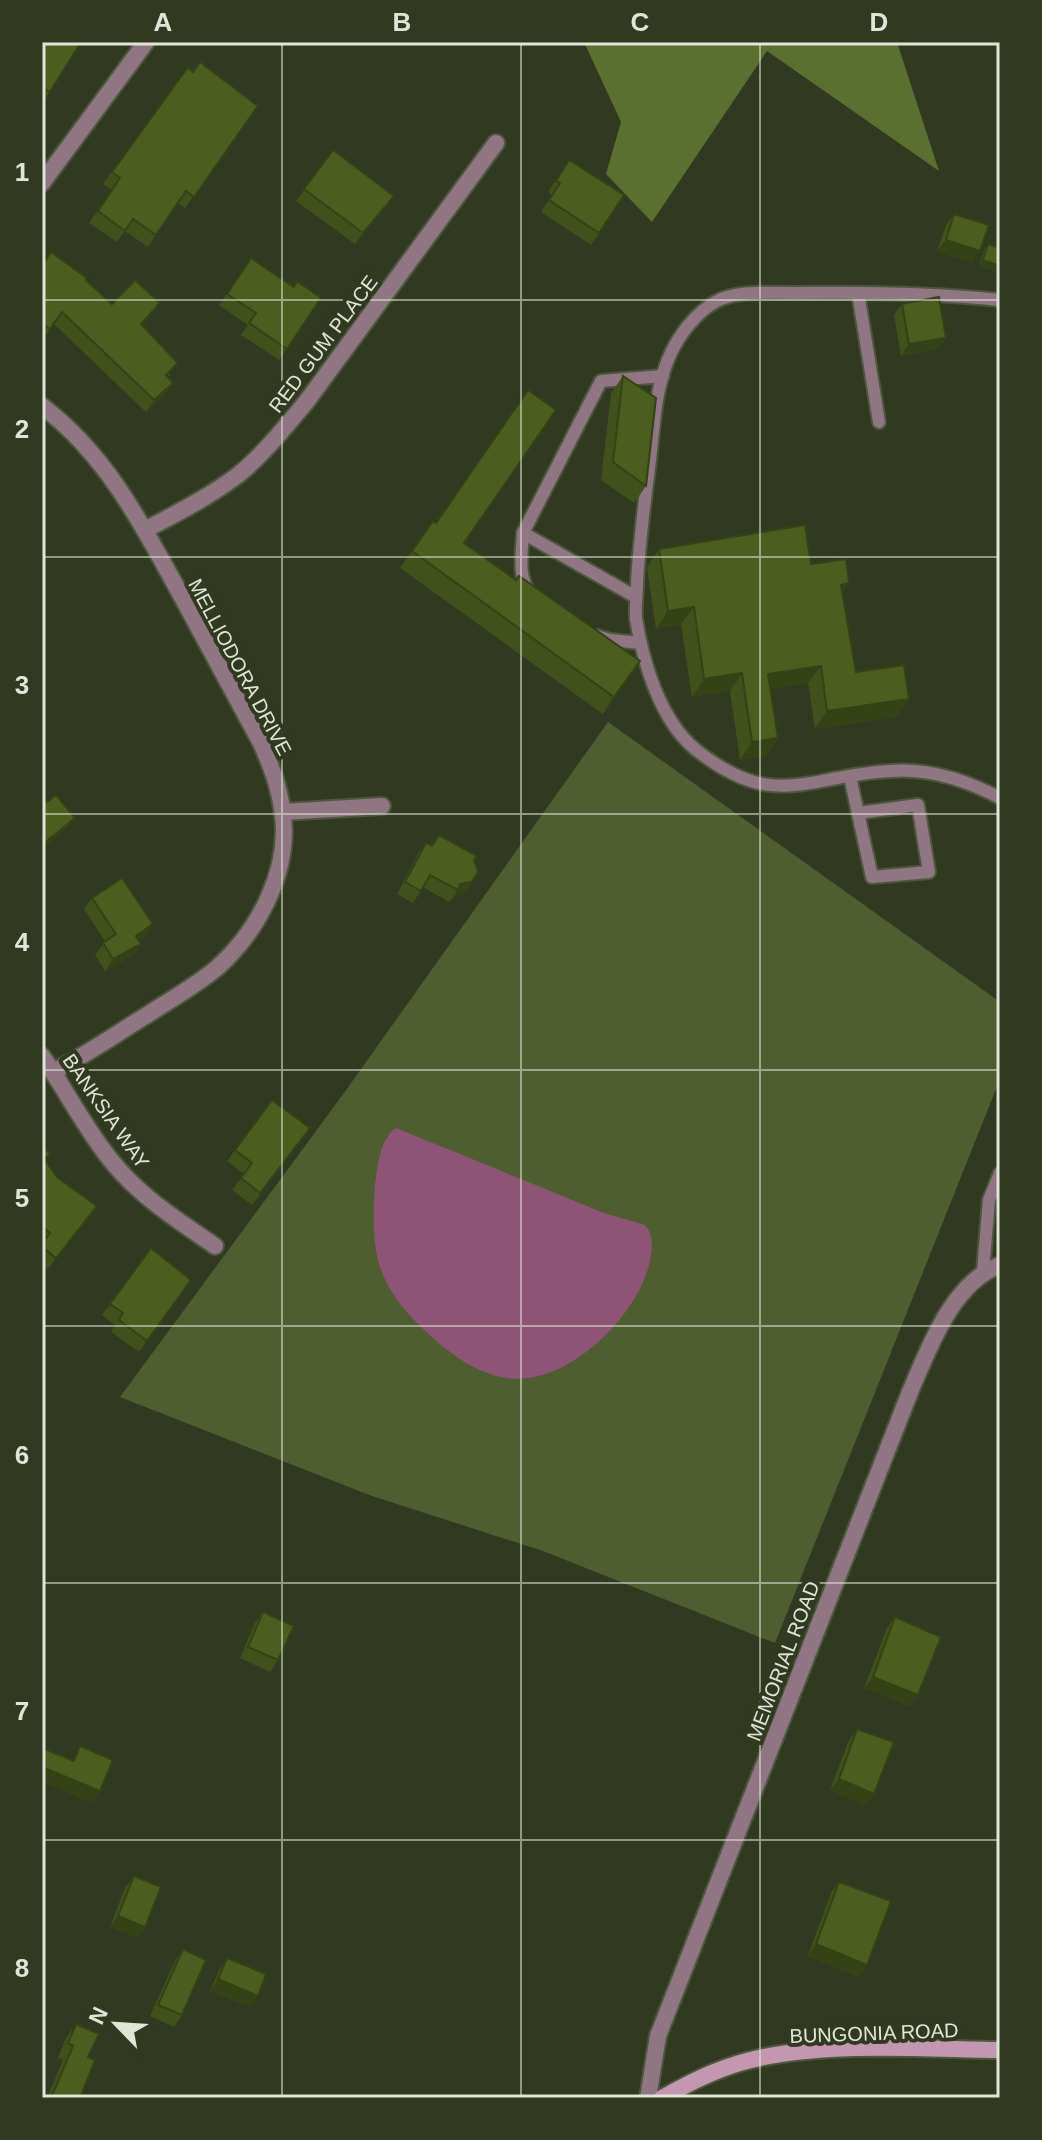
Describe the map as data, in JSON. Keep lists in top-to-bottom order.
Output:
{
  "streets": {
    "street": [
      "RED GUM PLACE",
      "MELLIODORA DRIVE",
      "BANKSIA WAY",
      "MEMORIAL ROAD",
      "BUNGONIA ROAD"
    ]
  },
  "crossings": [
    ["RED GUM PLACE", "MELLIODORA DRIVE"],
    ["MELLIODORA DRIVE", "BANKSIA WAY"]
  ],
  "north": "top left",
  "grid": {
    "columns": [
      "A",
      "B",
      "C",
      "D"
    ],
    "rows": [
      "1",
      "2",
      "3",
      "4",
      "5",
      "6",
      "7",
      "8"
    ]
  }
}
